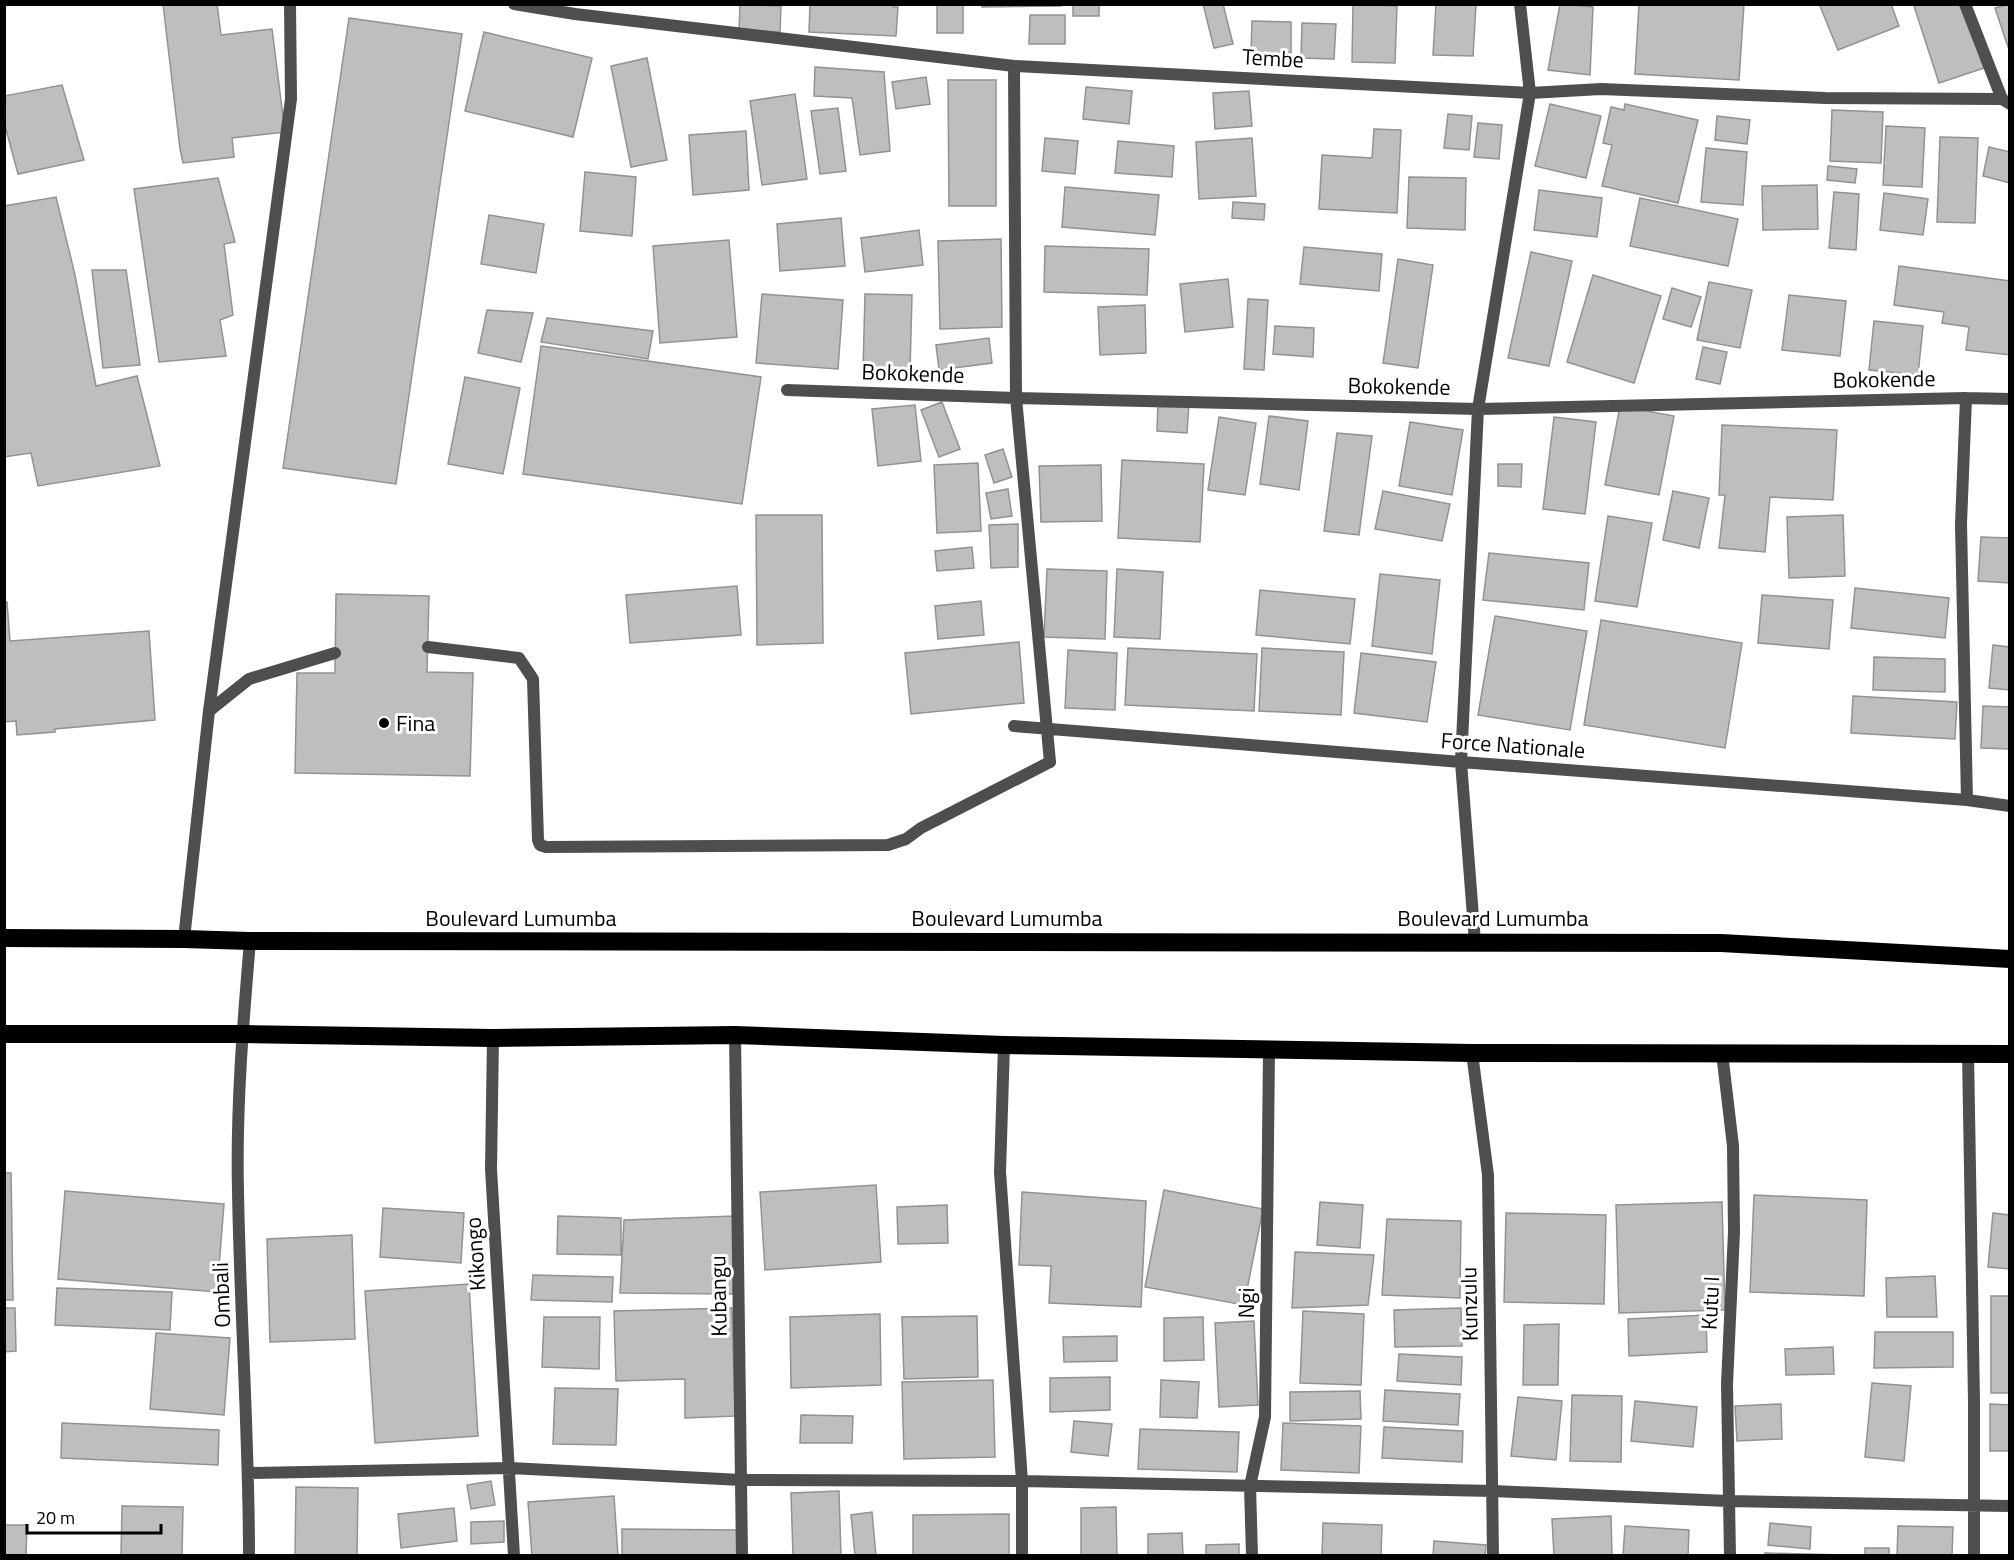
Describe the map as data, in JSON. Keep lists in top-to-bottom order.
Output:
{
  "streets": {
    "highway": ["Boulevard Lumumba"],
    "street": [
      "Tembe",
      "Bokokende",
      "Force Nationale",
      "Kikongo",
      "Ombali",
      "Kubangu",
      "Ngi",
      "Kutu I",
      "Kunzulu"
    ]
  },
  "crossings": [
    ["Boulevard Lumumba", "Ombali"]
  ],
  "places": ["Fina"],
  "scale_bar": "20 m"
}
